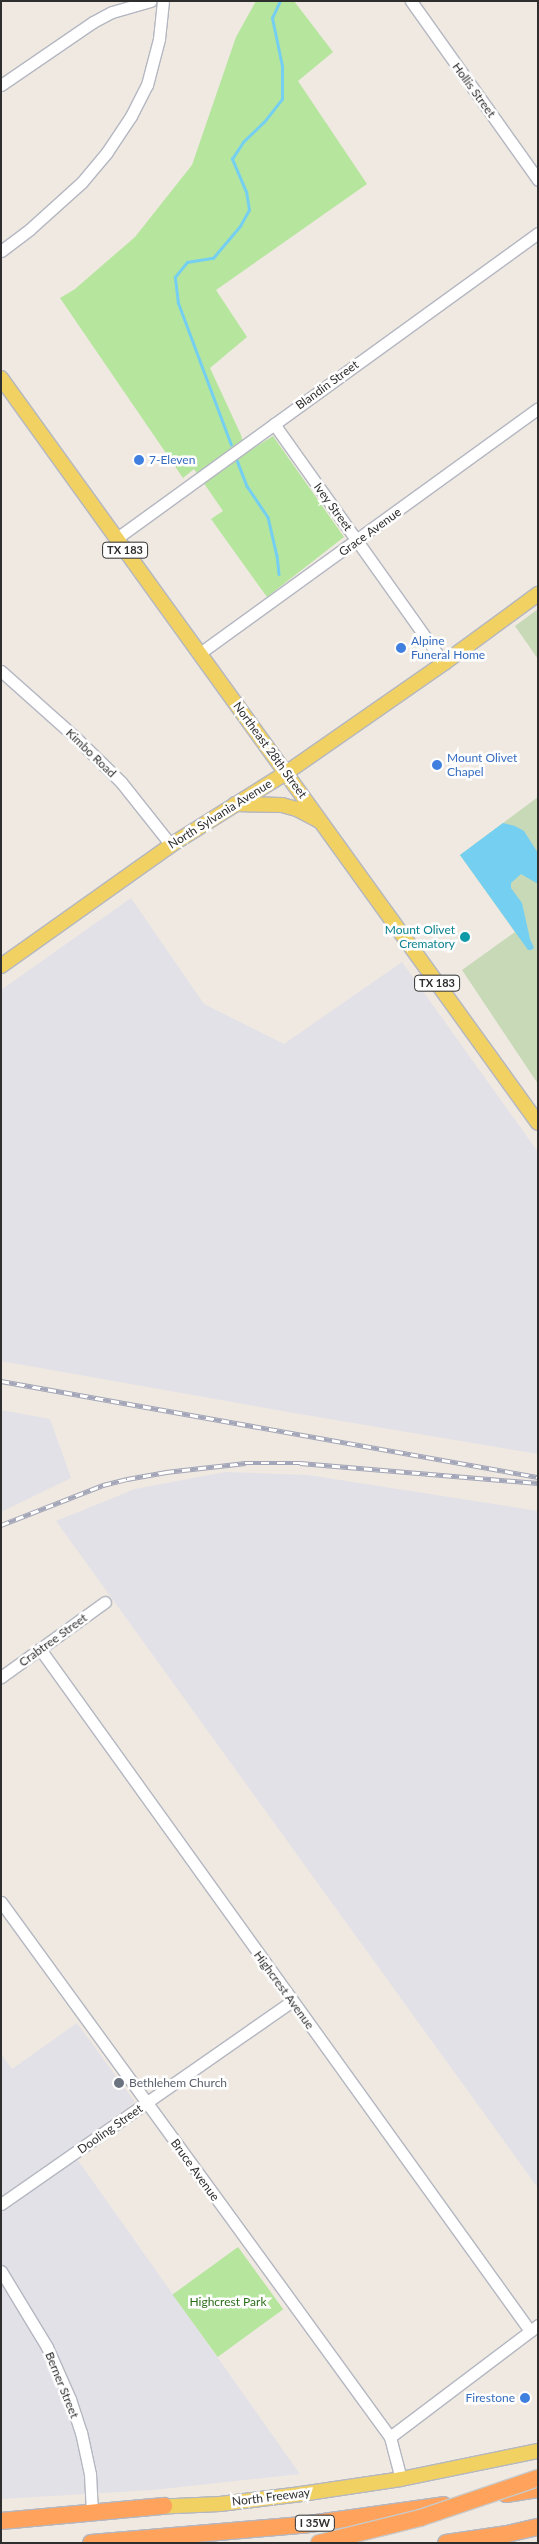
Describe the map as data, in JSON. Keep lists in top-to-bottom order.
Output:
{
  "streets": {
    "highway": ["I 35W"],
    "main road": [
      "TX 183",
      "Northeast 28th Street",
      "North Sylvania Avenue",
      "North Freeway"
    ],
    "street": [
      "Hollis Street",
      "Blandin Street",
      "Ivey Street",
      "Grace Avenue",
      "Kimbo Road",
      "Crabtree Street",
      "Highcrest Avenue",
      "Dooling Street",
      "Bruce Avenue",
      "Berner Street"
    ]
  },
  "crossings": [
    ["Blandin Street", "Ivey Street"],
    ["Blandin Street", "Northeast 28th Street"],
    ["Ivey Street", "Grace Avenue"],
    ["Ivey Street", "North Sylvania Avenue"],
    ["Grace Avenue", "Northeast 28th Street"],
    ["Northeast 28th Street", "North Sylvania Avenue"],
    ["Kimbo Road", "North Sylvania Avenue"],
    ["Crabtree Street", "Highcrest Avenue"],
    ["Highcrest Avenue", "Dooling Street"],
    ["Dooling Street", "Bruce Avenue"],
    ["Berner Street", "North Freeway"]
  ],
  "parks": ["Highcrest Park"],
  "places": [
    "7-Eleven",
    "Alpine Funeral Home",
    "Mount Olivet Chapel",
    "Mount Olivet Crematory",
    "Bethlehem Church",
    "Firestone"
  ]
}
